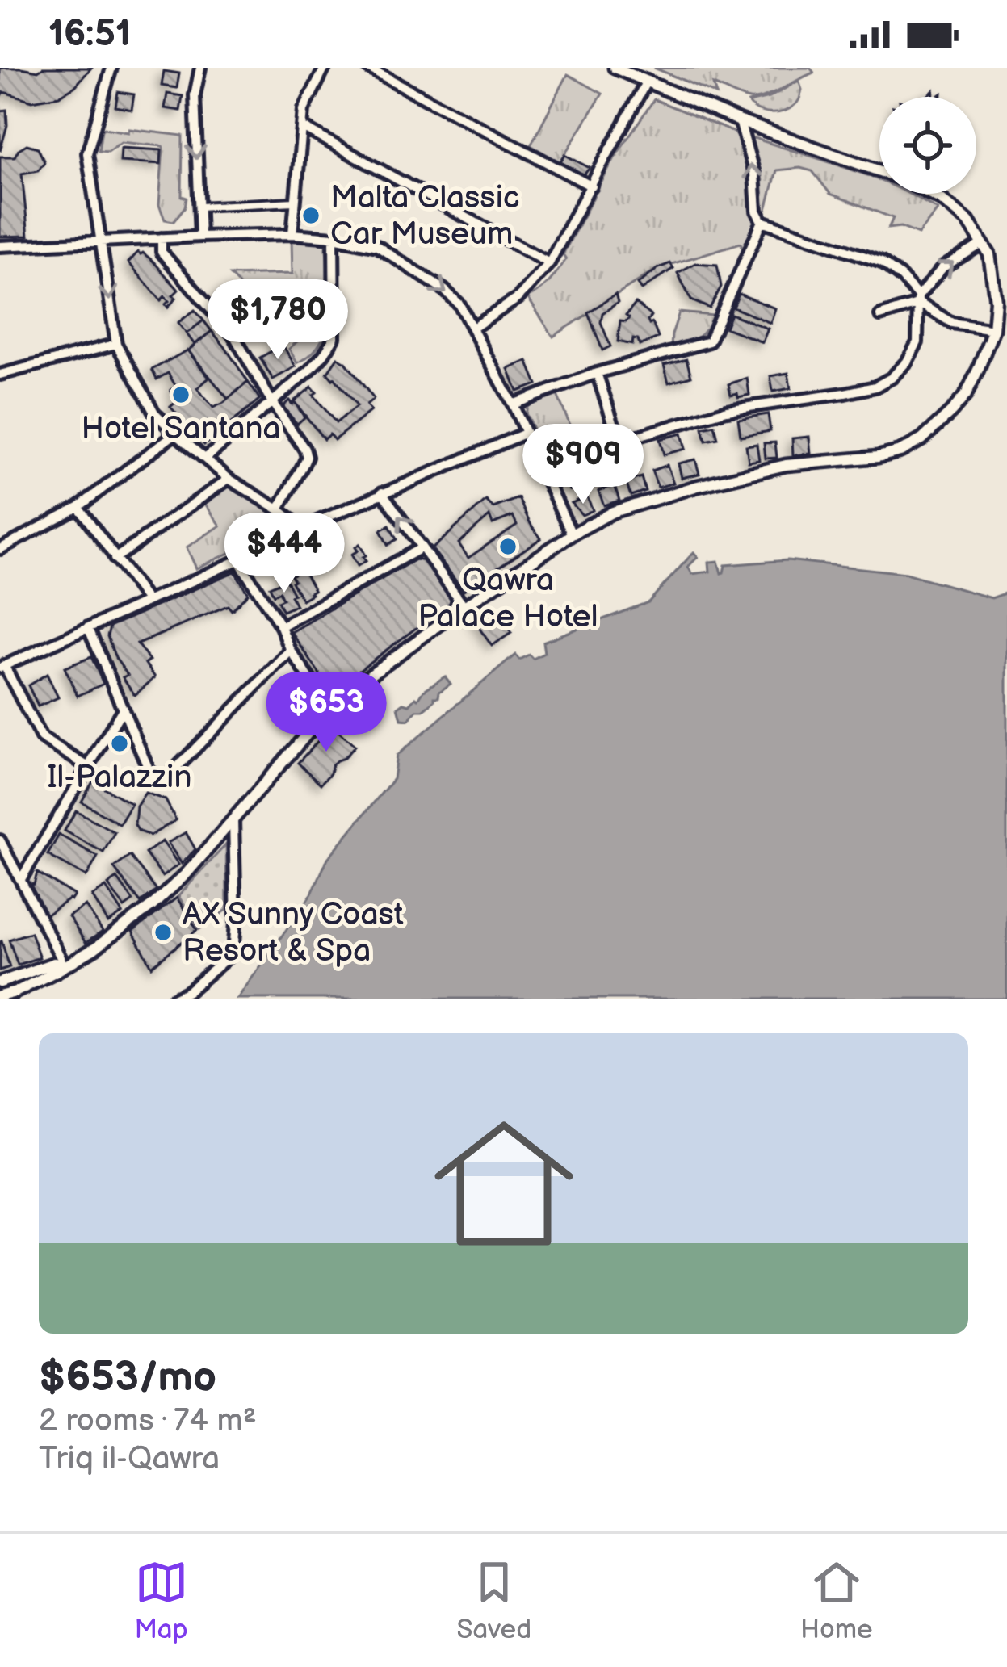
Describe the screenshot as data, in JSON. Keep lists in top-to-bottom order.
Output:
{
  "places": [
    "Malta Classic Car Museum",
    "Hotel Santana",
    "Qawra Palace Hotel",
    "Il-Palazzin",
    "AX Sunny Coast Resort & Spa"
  ],
  "page": {
    "status": "16:51",
    "price": [
      "$1,780",
      "$909",
      "$444",
      "$653"
    ],
    "list": [
      {
        "name": "$653/mo",
        "note": "2 rooms · 74 m² · Triq il-Qawra"
      }
    ],
    "tabs": ["Map", "Saved", "Home"]
  }
}
